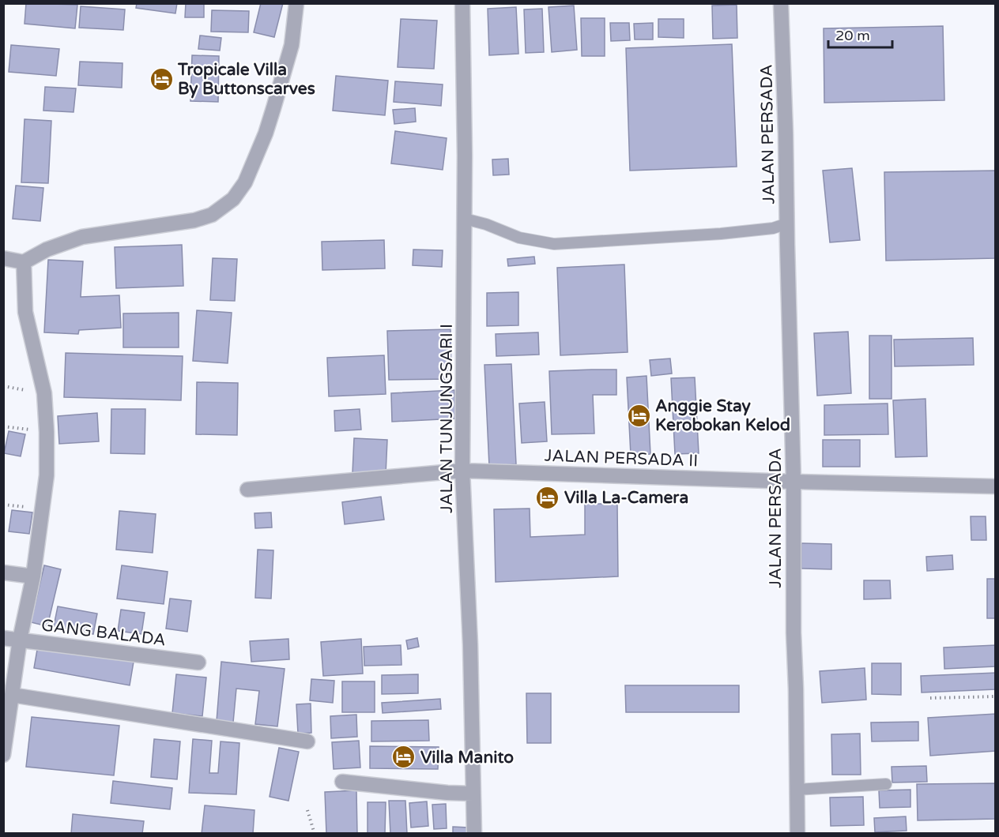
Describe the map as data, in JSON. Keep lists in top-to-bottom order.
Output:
{
  "streets": {
    "street": [
      "JALAN PERSADA",
      "JALAN TUNJUNGSARI I",
      "JALAN PERSADA II",
      "GANG BALADA"
    ]
  },
  "crossings": [
    ["JALAN PERSADA", "JALAN PERSADA II"],
    ["JALAN TUNJUNGSARI I", "JALAN PERSADA II"]
  ],
  "places": {
    "hotel": [
      "Tropicale Villa By Buttonscarves",
      "Anggie Stay Kerobokan Kelod",
      "Villa La-Camera",
      "Villa Manito"
    ]
  },
  "scale_bar": "20 m"
}
